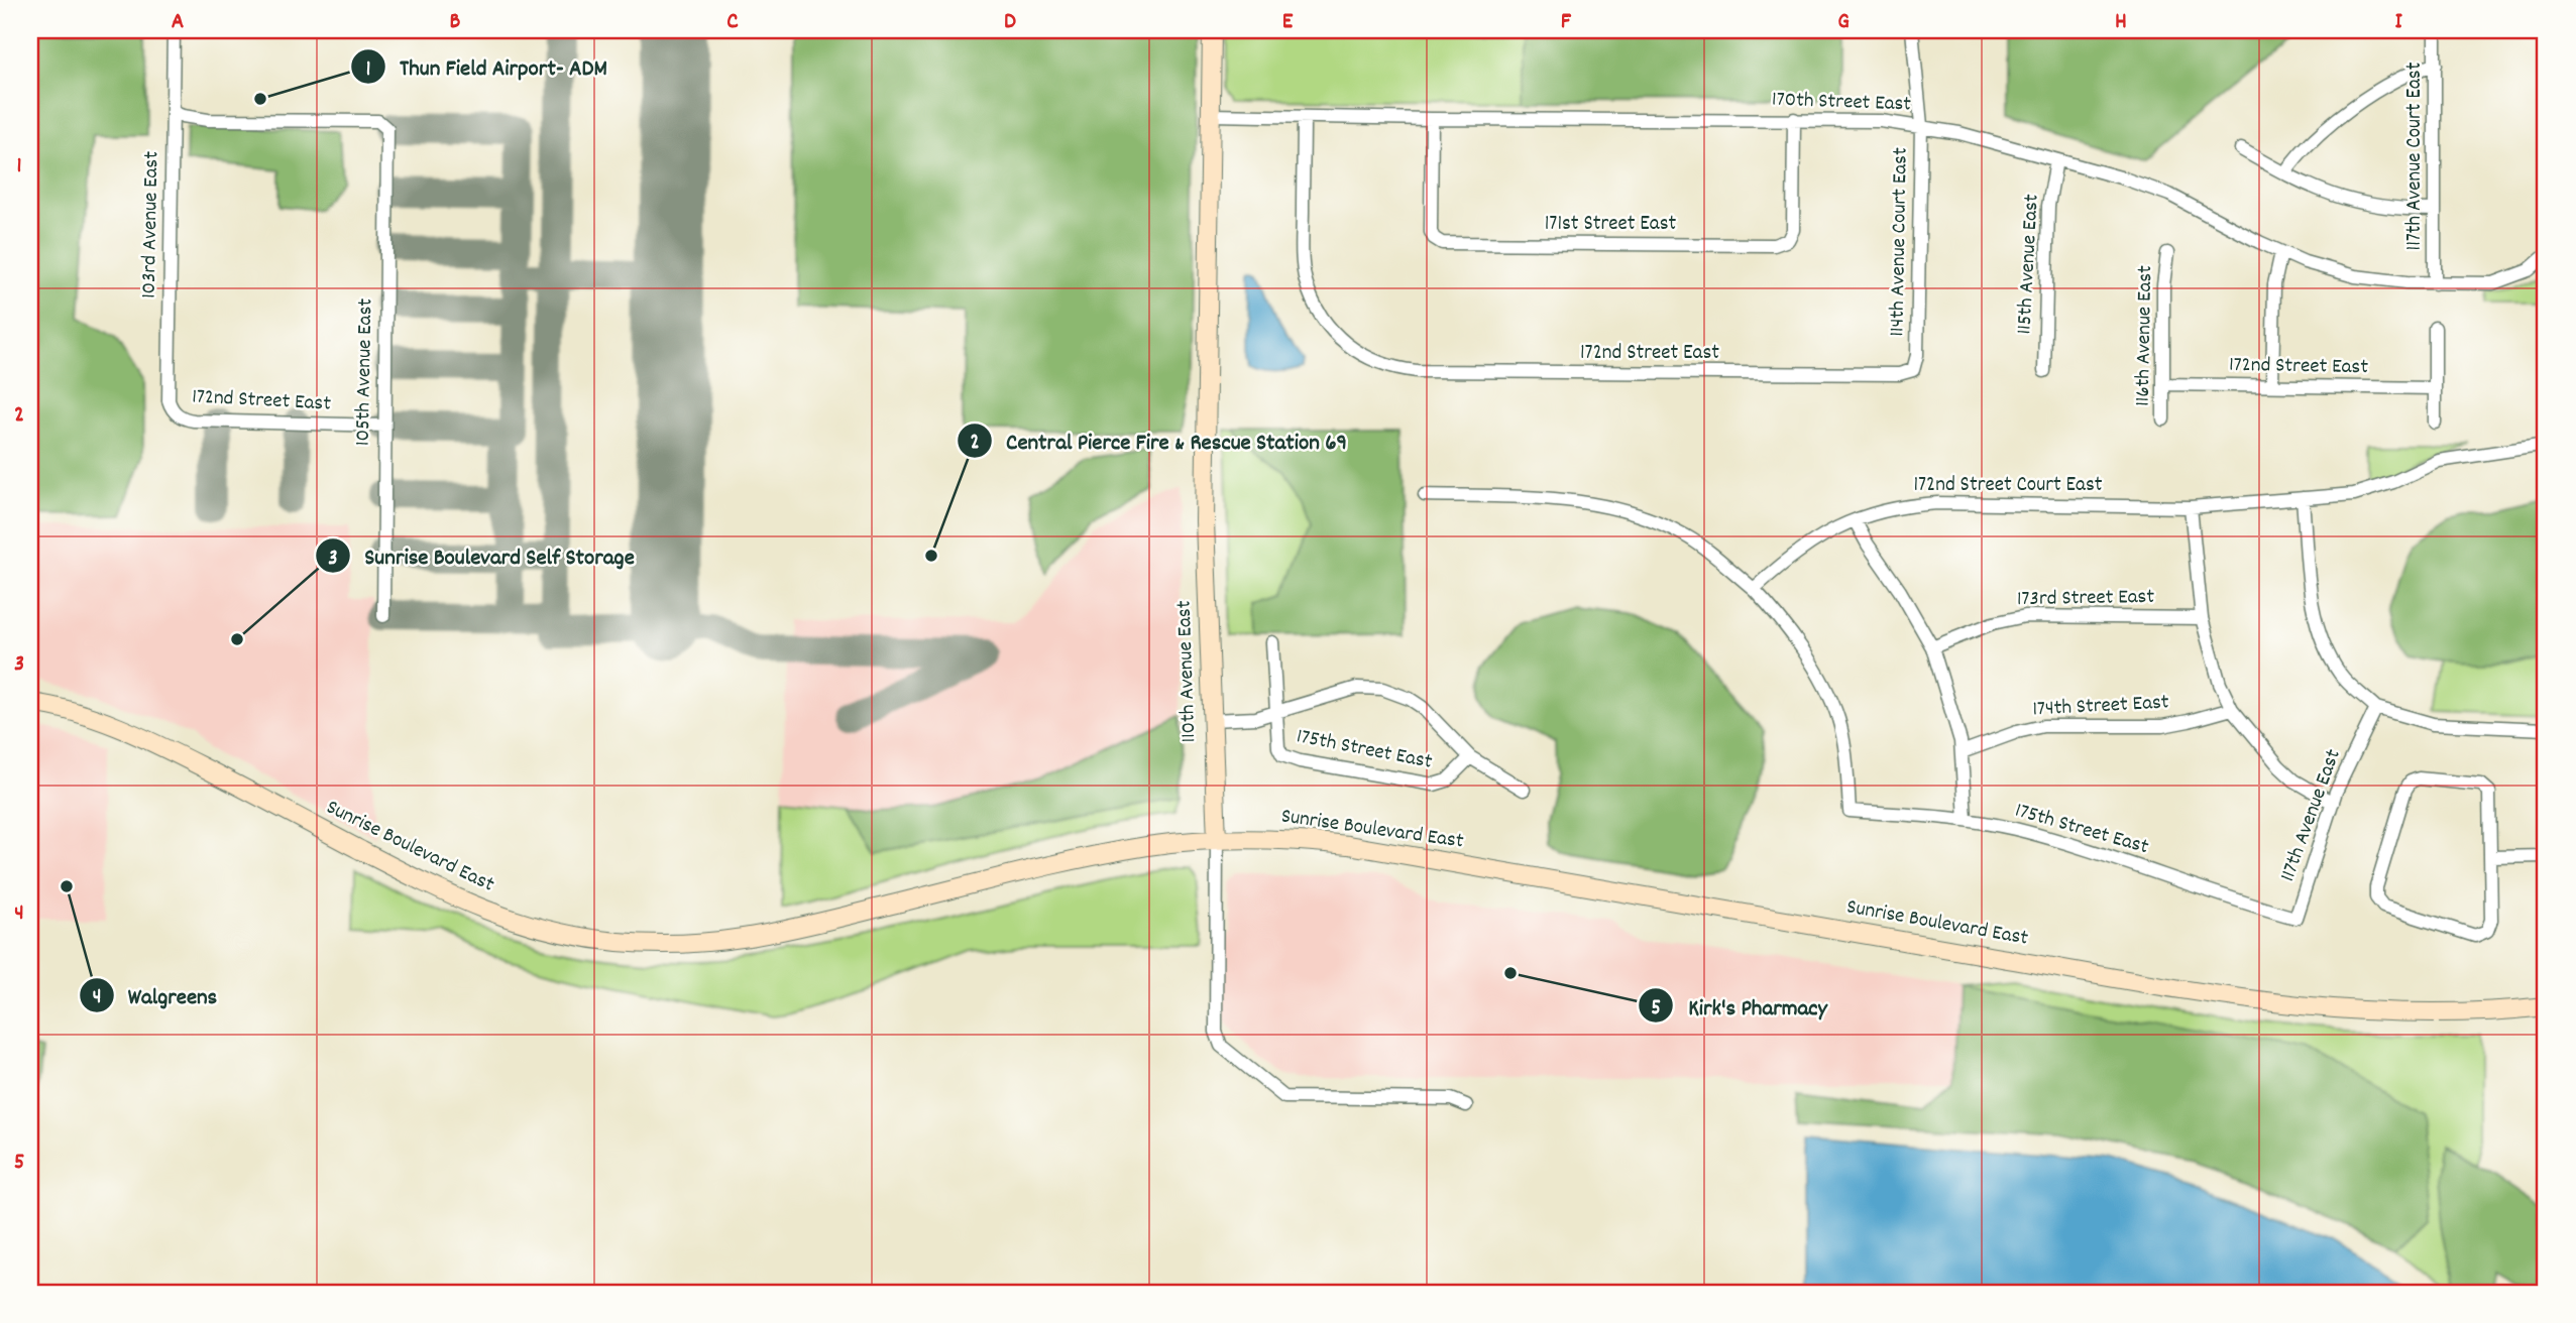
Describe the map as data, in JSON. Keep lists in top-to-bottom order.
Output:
{
  "streets": {
    "main road": ["110th Avenue East", "Sunrise Boulevard East"],
    "street": [
      "170th Street East",
      "117th Avenue Court East",
      "103rd Avenue East",
      "171st Street East",
      "114th Avenue Court East",
      "115th Avenue East",
      "116th Avenue East",
      "172nd Street East",
      "105th Avenue East",
      "172nd Street Court East",
      "173rd Street East",
      "174th Street East",
      "175th Street East",
      "117th Avenue East"
    ]
  },
  "crossings": [
    ["170th Street East", "117th Avenue Court East"],
    ["170th Street East", "171st Street East"],
    ["170th Street East", "114th Avenue Court East"],
    ["170th Street East", "115th Avenue East"],
    ["170th Street East", "172nd Street East"],
    ["170th Street East", "110th Avenue East"],
    ["103rd Avenue East", "172nd Street East"],
    ["103rd Avenue East", "105th Avenue East"],
    ["114th Avenue Court East", "172nd Street East"],
    ["116th Avenue East", "172nd Street East"],
    ["172nd Street East", "105th Avenue East"],
    ["172nd Street Court East", "175th Street East"],
    ["110th Avenue East", "Sunrise Boulevard East"],
    ["175th Street East", "117th Avenue East"]
  ],
  "places": [
    "Thun Field Airport- ADM",
    "Central Pierce Fire & Rescue Station 69",
    "Sunrise Boulevard Self Storage",
    "Walgreens",
    "Kirk's Pharmacy"
  ],
  "grid": {
    "columns": [
      "A",
      "B",
      "C",
      "D",
      "E",
      "F",
      "G",
      "H",
      "I"
    ],
    "rows": [
      "1",
      "2",
      "3",
      "4",
      "5"
    ]
  }
}
